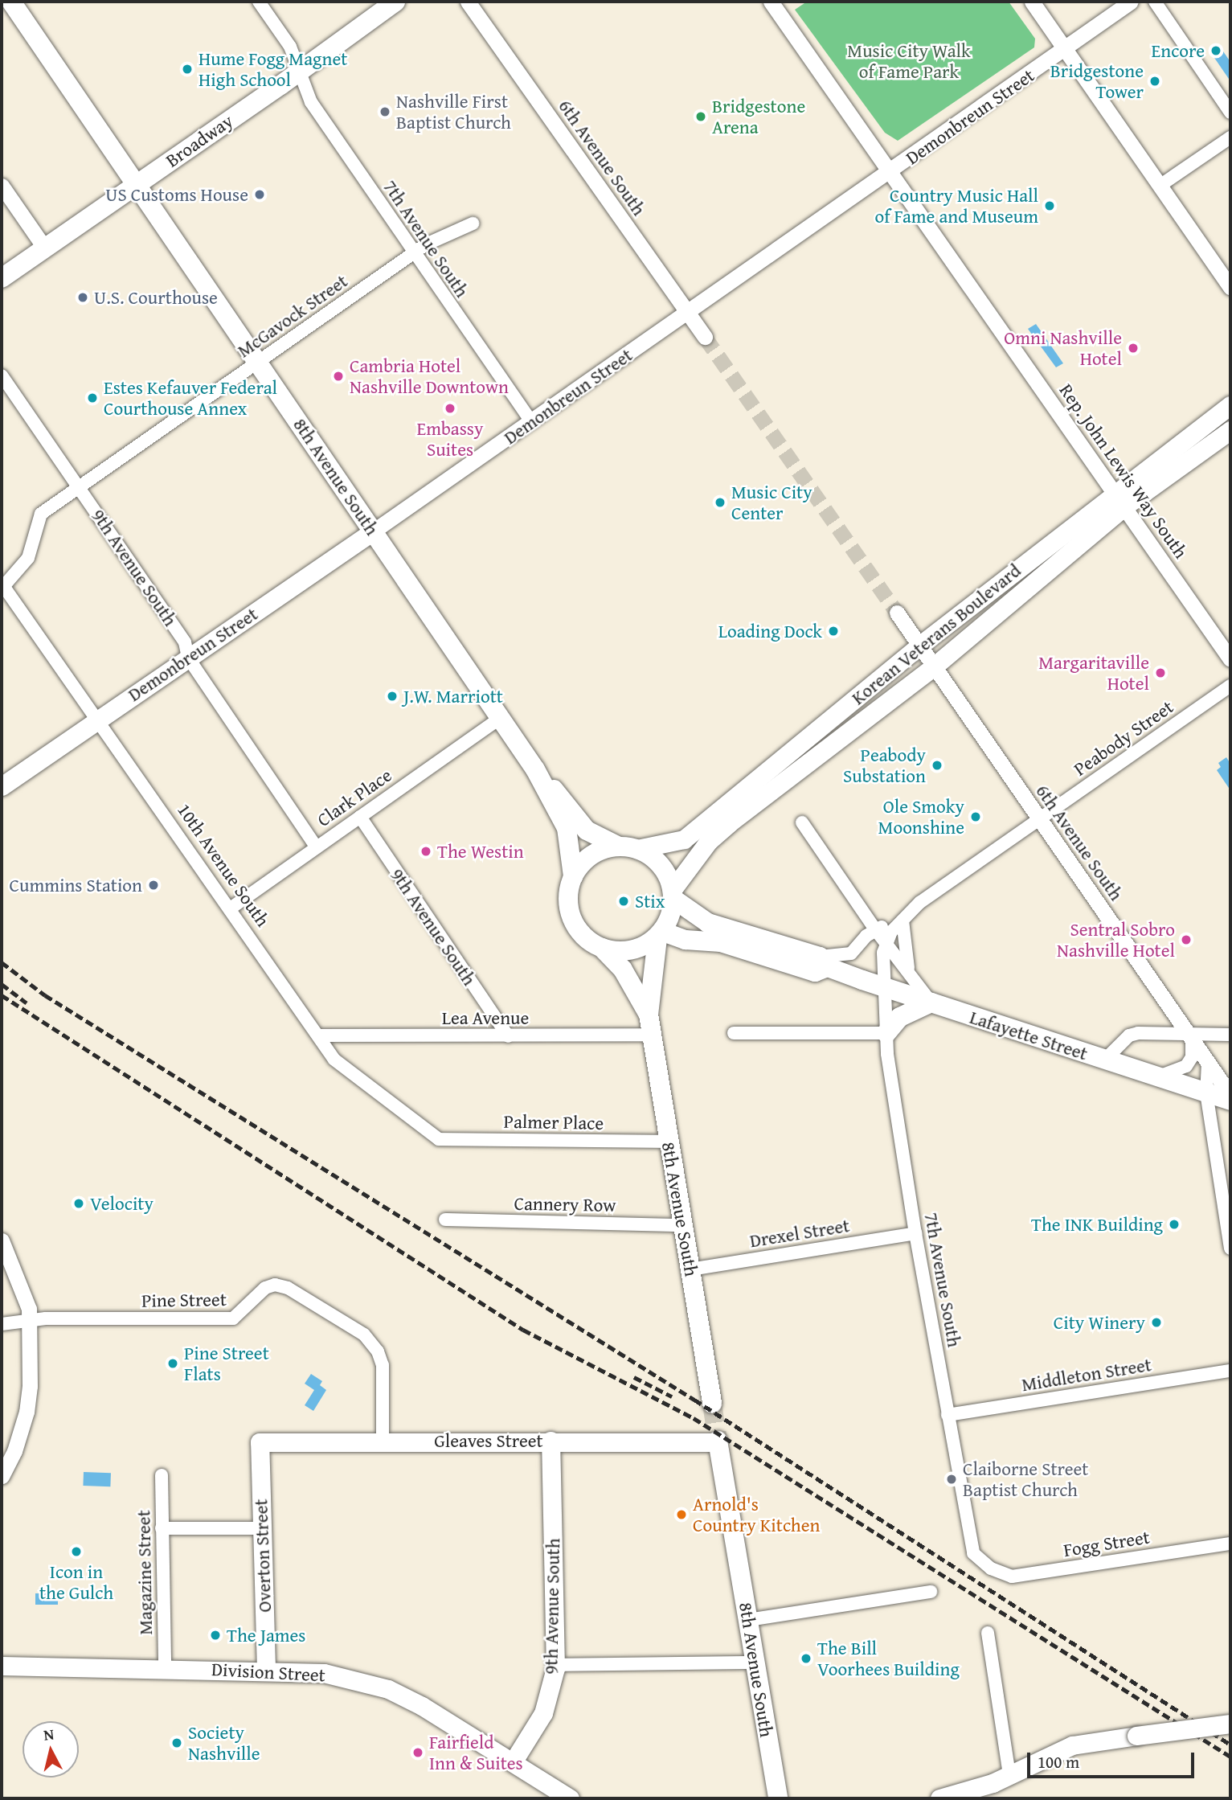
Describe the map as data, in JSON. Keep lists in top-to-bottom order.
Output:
{
  "streets": {
    "main road": [
      "Demonbreun Street",
      "Broadway",
      "8th Avenue South",
      "9th Avenue South",
      "Korean Veterans Boulevard",
      "Lafayette Street",
      "Gleaves Street",
      "Overton Street",
      "Division Street"
    ],
    "street": [
      "6th Avenue South",
      "7th Avenue South",
      "McGavock Street",
      "Rep. John Lewis Way South",
      "Peabody Street",
      "Clark Place",
      "10th Avenue South",
      "Lea Avenue",
      "Palmer Place",
      "Cannery Row",
      "Drexel Street",
      "Pine Street",
      "Middleton Street",
      "Fogg Street",
      "Magazine Street"
    ]
  },
  "crossings": [
    ["Demonbreun Street", "6th Avenue South"],
    ["Demonbreun Street", "7th Avenue South"],
    ["Demonbreun Street", "Rep. John Lewis Way South"],
    ["Demonbreun Street", "8th Avenue South"],
    ["Demonbreun Street", "9th Avenue South"],
    ["Demonbreun Street", "10th Avenue South"],
    ["Broadway", "7th Avenue South"],
    ["Broadway", "8th Avenue South"],
    ["6th Avenue South", "Korean Veterans Boulevard"],
    ["6th Avenue South", "Peabody Street"],
    ["7th Avenue South", "McGavock Street"],
    ["7th Avenue South", "Lafayette Street"],
    ["7th Avenue South", "Drexel Street"],
    ["7th Avenue South", "Middleton Street"],
    ["7th Avenue South", "Fogg Street"],
    ["McGavock Street", "8th Avenue South"],
    ["McGavock Street", "9th Avenue South"],
    ["McGavock Street", "10th Avenue South"],
    ["Rep. John Lewis Way South", "Korean Veterans Boulevard"],
    ["8th Avenue South", "Korean Veterans Boulevard"],
    ["8th Avenue South", "Clark Place"],
    ["8th Avenue South", "Lea Avenue"],
    ["8th Avenue South", "Lafayette Street"],
    ["8th Avenue South", "Palmer Place"],
    ["8th Avenue South", "Cannery Row"],
    ["8th Avenue South", "Drexel Street"],
    ["8th Avenue South", "Gleaves Street"],
    ["9th Avenue South", "Clark Place"],
    ["9th Avenue South", "Lea Avenue"],
    ["9th Avenue South", "Gleaves Street"],
    ["9th Avenue South", "Division Street"],
    ["Korean Veterans Boulevard", "Lafayette Street"],
    ["Peabody Street", "Lafayette Street"],
    ["Clark Place", "10th Avenue South"],
    ["10th Avenue South", "Lea Avenue"],
    ["10th Avenue South", "Palmer Place"],
    ["Pine Street", "Gleaves Street"],
    ["Gleaves Street", "Overton Street"],
    ["Overton Street", "Division Street"],
    ["Magazine Street", "Division Street"]
  ],
  "parks": ["Music City Walk of Fame Park"],
  "places": [
    "Encore",
    "Hume Fogg Magnet High School",
    "Bridgestone Tower",
    "Nashville First Baptist Church",
    "Bridgestone Arena",
    "US Customs House",
    "Country Music Hall of Fame and Museum",
    "U.S. Courthouse",
    "Omni Nashville Hotel",
    "Cambria Hotel Nashville Downtown",
    "Estes Kefauver Federal Courthouse Annex",
    "Embassy Suites",
    "Music City Center",
    "Loading Dock",
    "Margaritaville Hotel",
    "J.W. Marriott",
    "Peabody Substation",
    "Ole Smoky Moonshine",
    "The Westin",
    "Cummins Station",
    "Stix",
    "Sentral Sobro Nashville Hotel",
    "Velocity",
    "The INK Building",
    "City Winery",
    "Pine Street Flats",
    "Claiborne Street Baptist Church",
    "Arnold's Country Kitchen",
    "Icon in the Gulch",
    "The James",
    "The Bill Voorhees Building",
    "Society Nashville",
    "Fairfield Inn & Suites"
  ],
  "scale_bar": "100 m",
  "north": "top"
}
